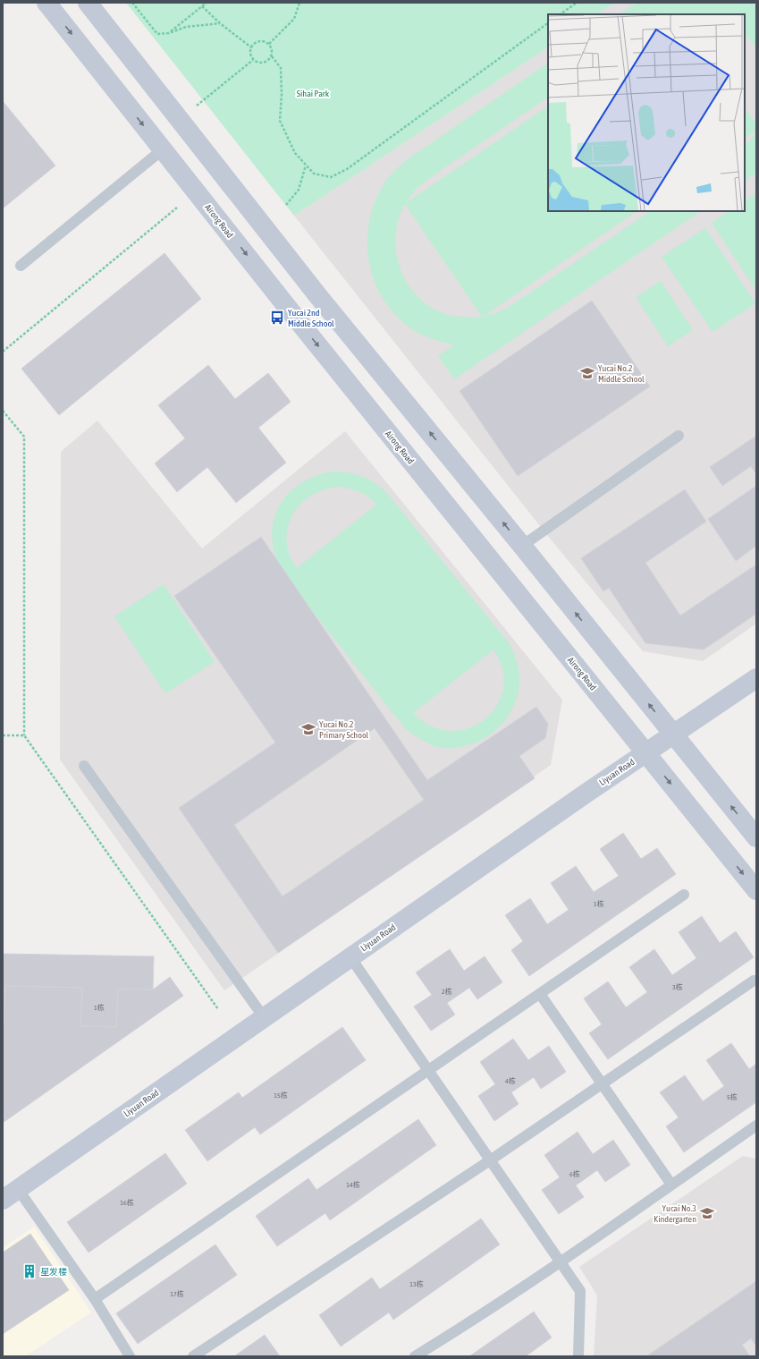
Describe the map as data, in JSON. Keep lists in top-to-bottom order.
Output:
{
  "streets": {
    "street": ["Airong Road", "Liyuan Road"]
  },
  "crossings": [
    ["Airong Road", "Liyuan Road"]
  ],
  "parks": ["Sihai Park"],
  "places": {
    "bus stop": ["Yucai 2nd Middle School"],
    "school or university": ["Yucai No.2 Middle School", "Yucai No.2 Primary School", "Yucai No.3 Kindergarten"],
    "building": ["星发楼"]
  },
  "house_numbers": [
    "1栋",
    "3栋",
    "2栋",
    "1栋",
    "4栋",
    "15栋",
    "5栋",
    "6栋",
    "14栋",
    "16栋",
    "13栋",
    "17栋"
  ]
}
